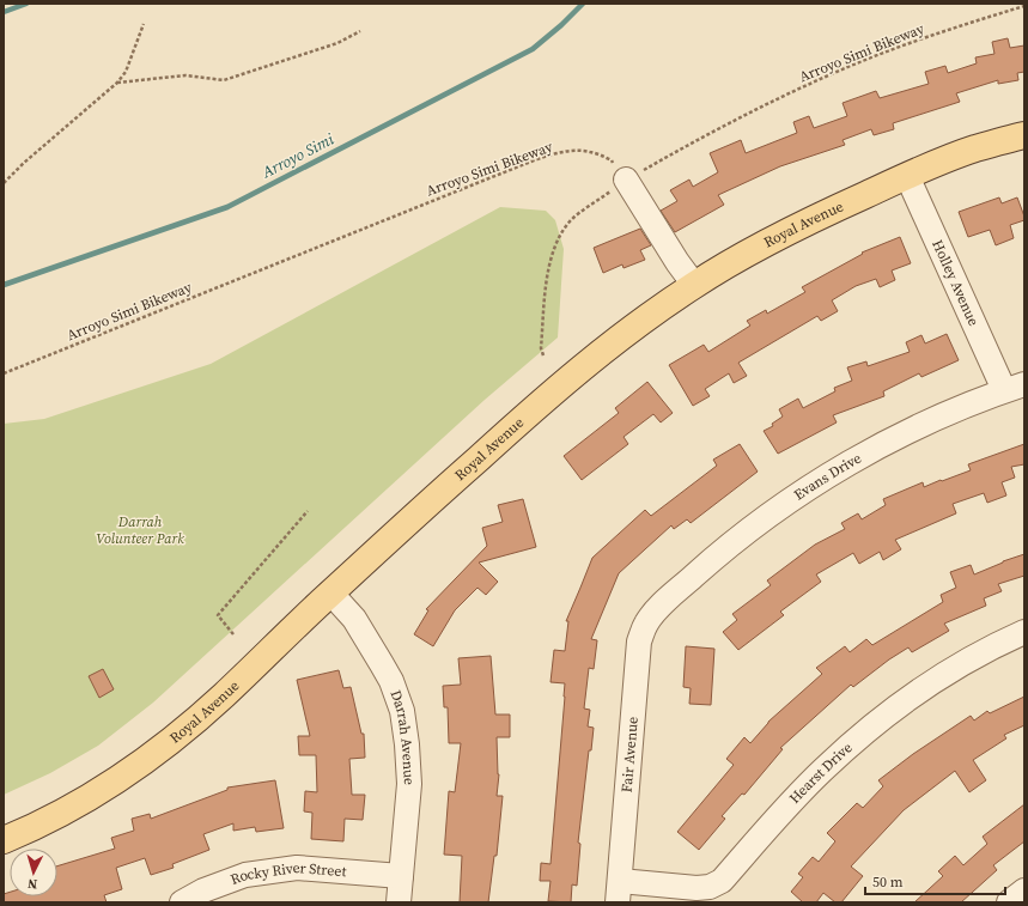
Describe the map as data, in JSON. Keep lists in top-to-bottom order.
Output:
{
  "streets": {
    "main road": ["Royal Avenue"],
    "street": [
      "Holley Avenue",
      "Evans Drive",
      "Darrah Avenue",
      "Fair Avenue",
      "Hearst Drive",
      "Rocky River Street"
    ],
    "path": ["Arroyo Simi Bikeway"]
  },
  "crossings": [
    ["Royal Avenue", "Holley Avenue"],
    ["Royal Avenue", "Darrah Avenue"],
    ["Holley Avenue", "Evans Drive"],
    ["Evans Drive", "Fair Avenue"],
    ["Darrah Avenue", "Rocky River Street"],
    ["Fair Avenue", "Hearst Drive"]
  ],
  "water": ["Arroyo Simi"],
  "parks": ["Darrah Volunteer Park"],
  "scale_bar": "50 m",
  "north": "bottom"
}
